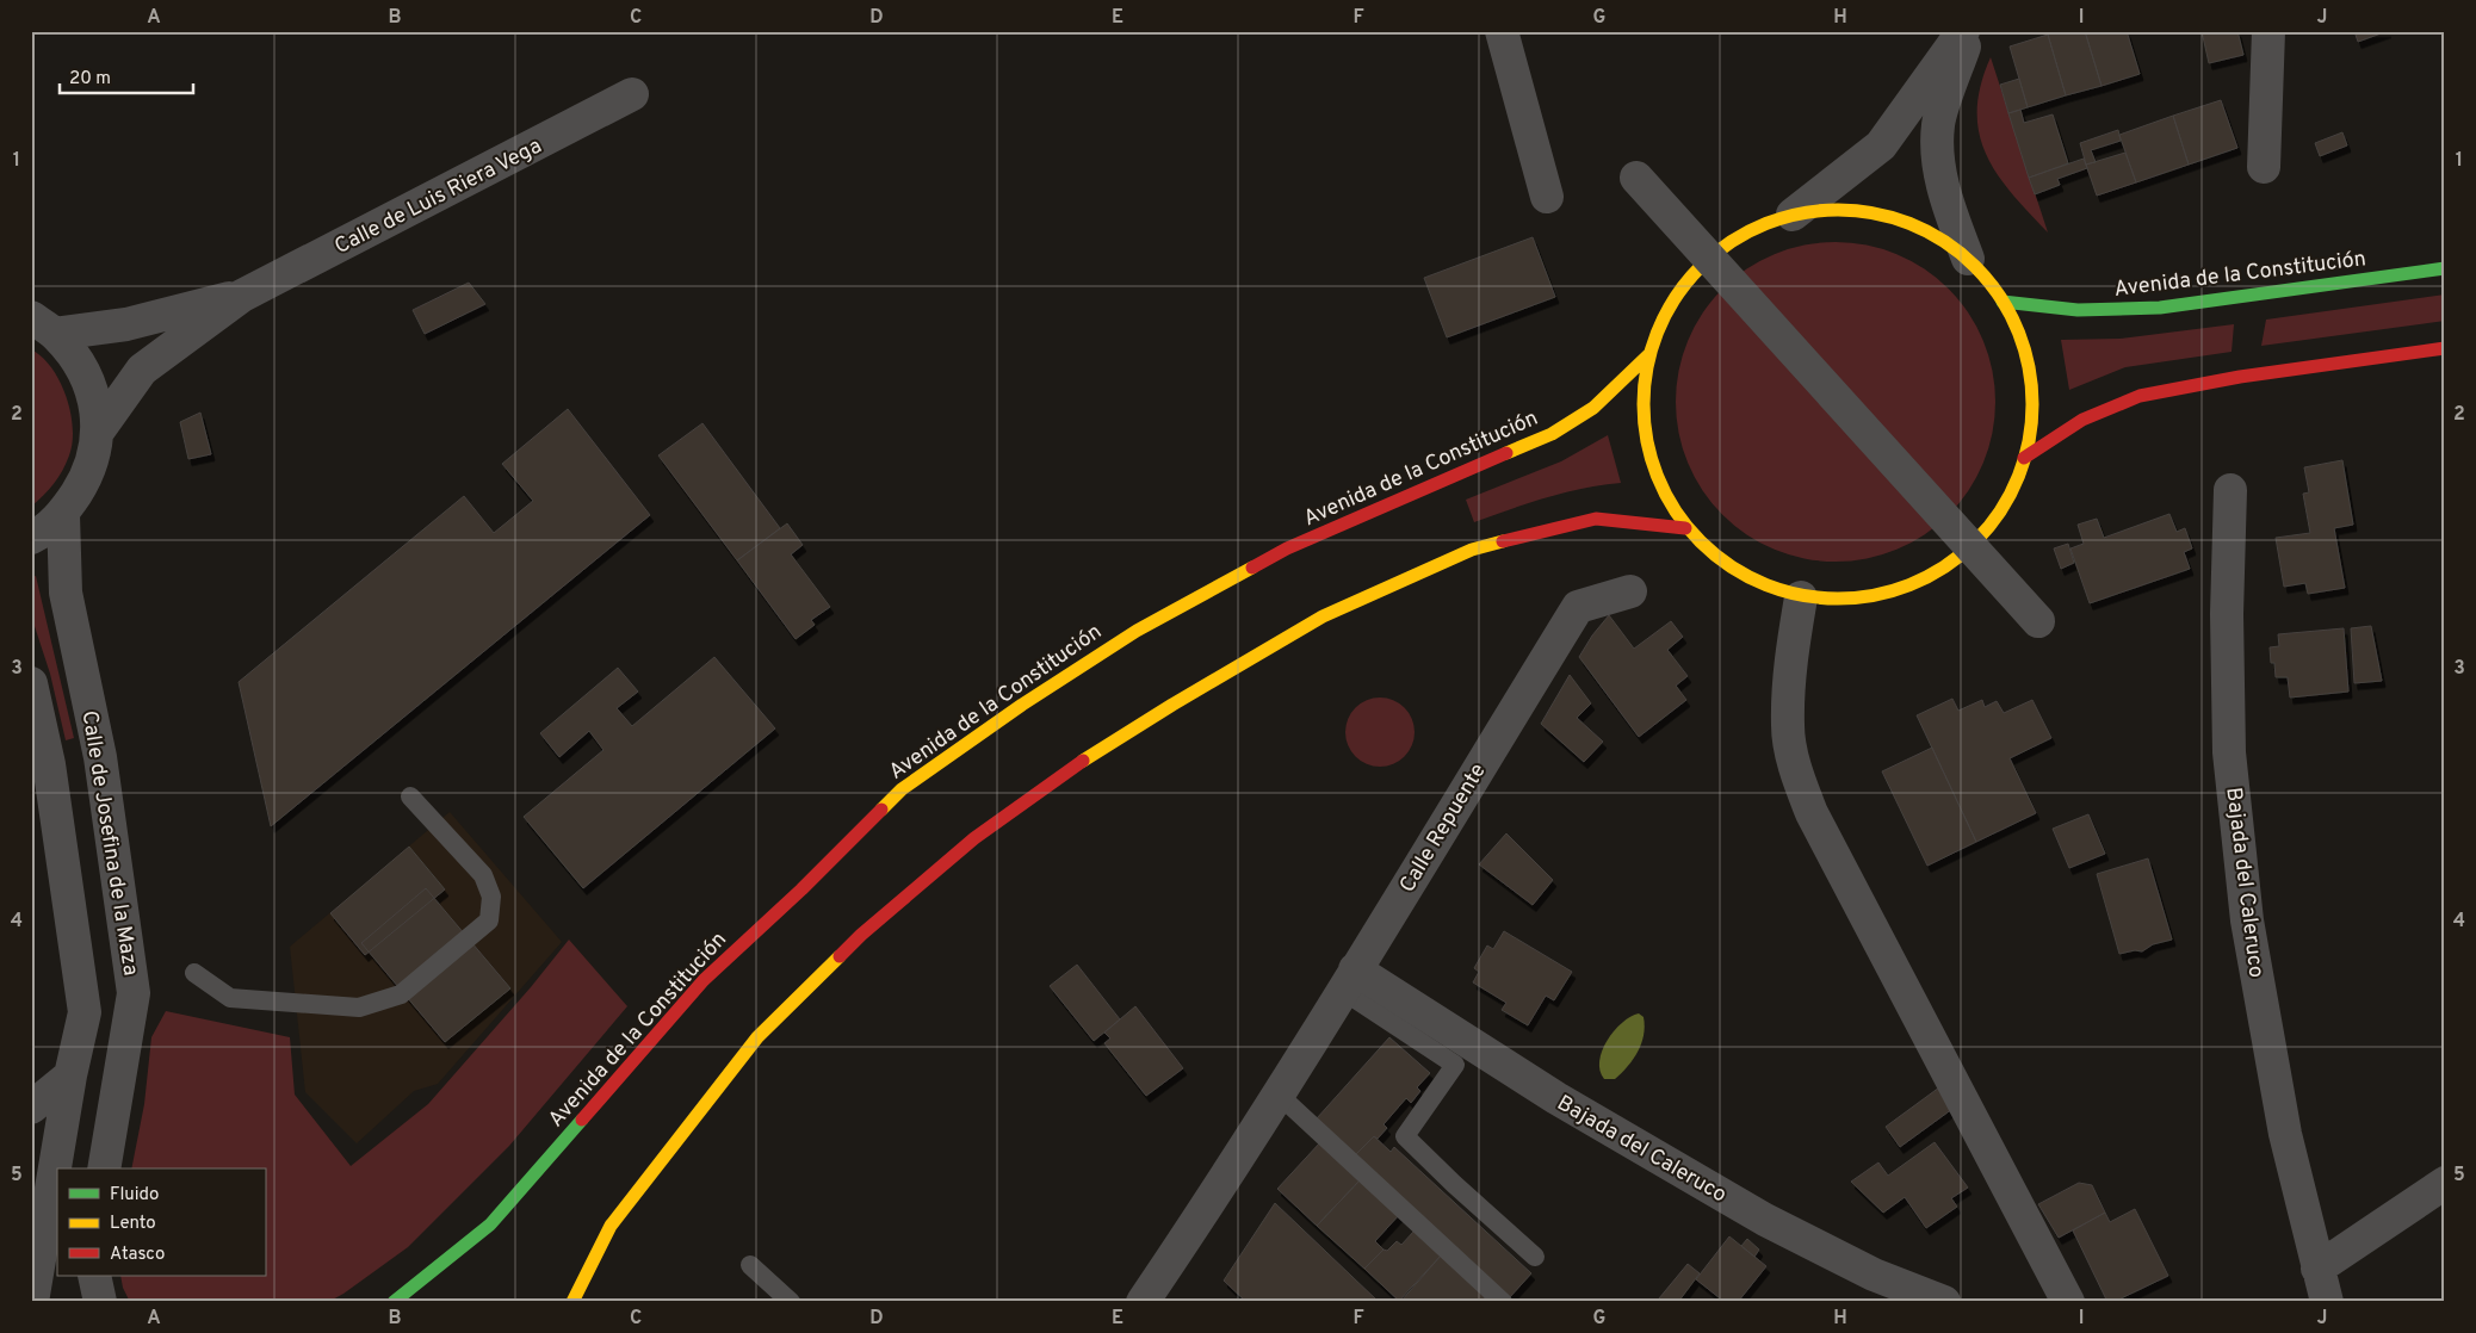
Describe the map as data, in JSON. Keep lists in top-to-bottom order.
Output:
{
  "streets": {
    "main road": ["Avenida de la Constitución"],
    "street": [
      "Calle de Luis Riera Vega",
      "Calle Repuente",
      "Calle de Josefina de la Maza",
      "Bajada del Caleruco"
    ]
  },
  "crossings": [
    ["Calle Repuente", "Bajada del Caleruco"]
  ],
  "legend": ["Fluido", "Lento", "Atasco"],
  "scale_bar": "20 m",
  "grid": {
    "columns": [
      "A",
      "B",
      "C",
      "D",
      "E",
      "F",
      "G",
      "H",
      "I",
      "J"
    ],
    "rows": [
      "1",
      "2",
      "3",
      "4",
      "5"
    ]
  }
}
